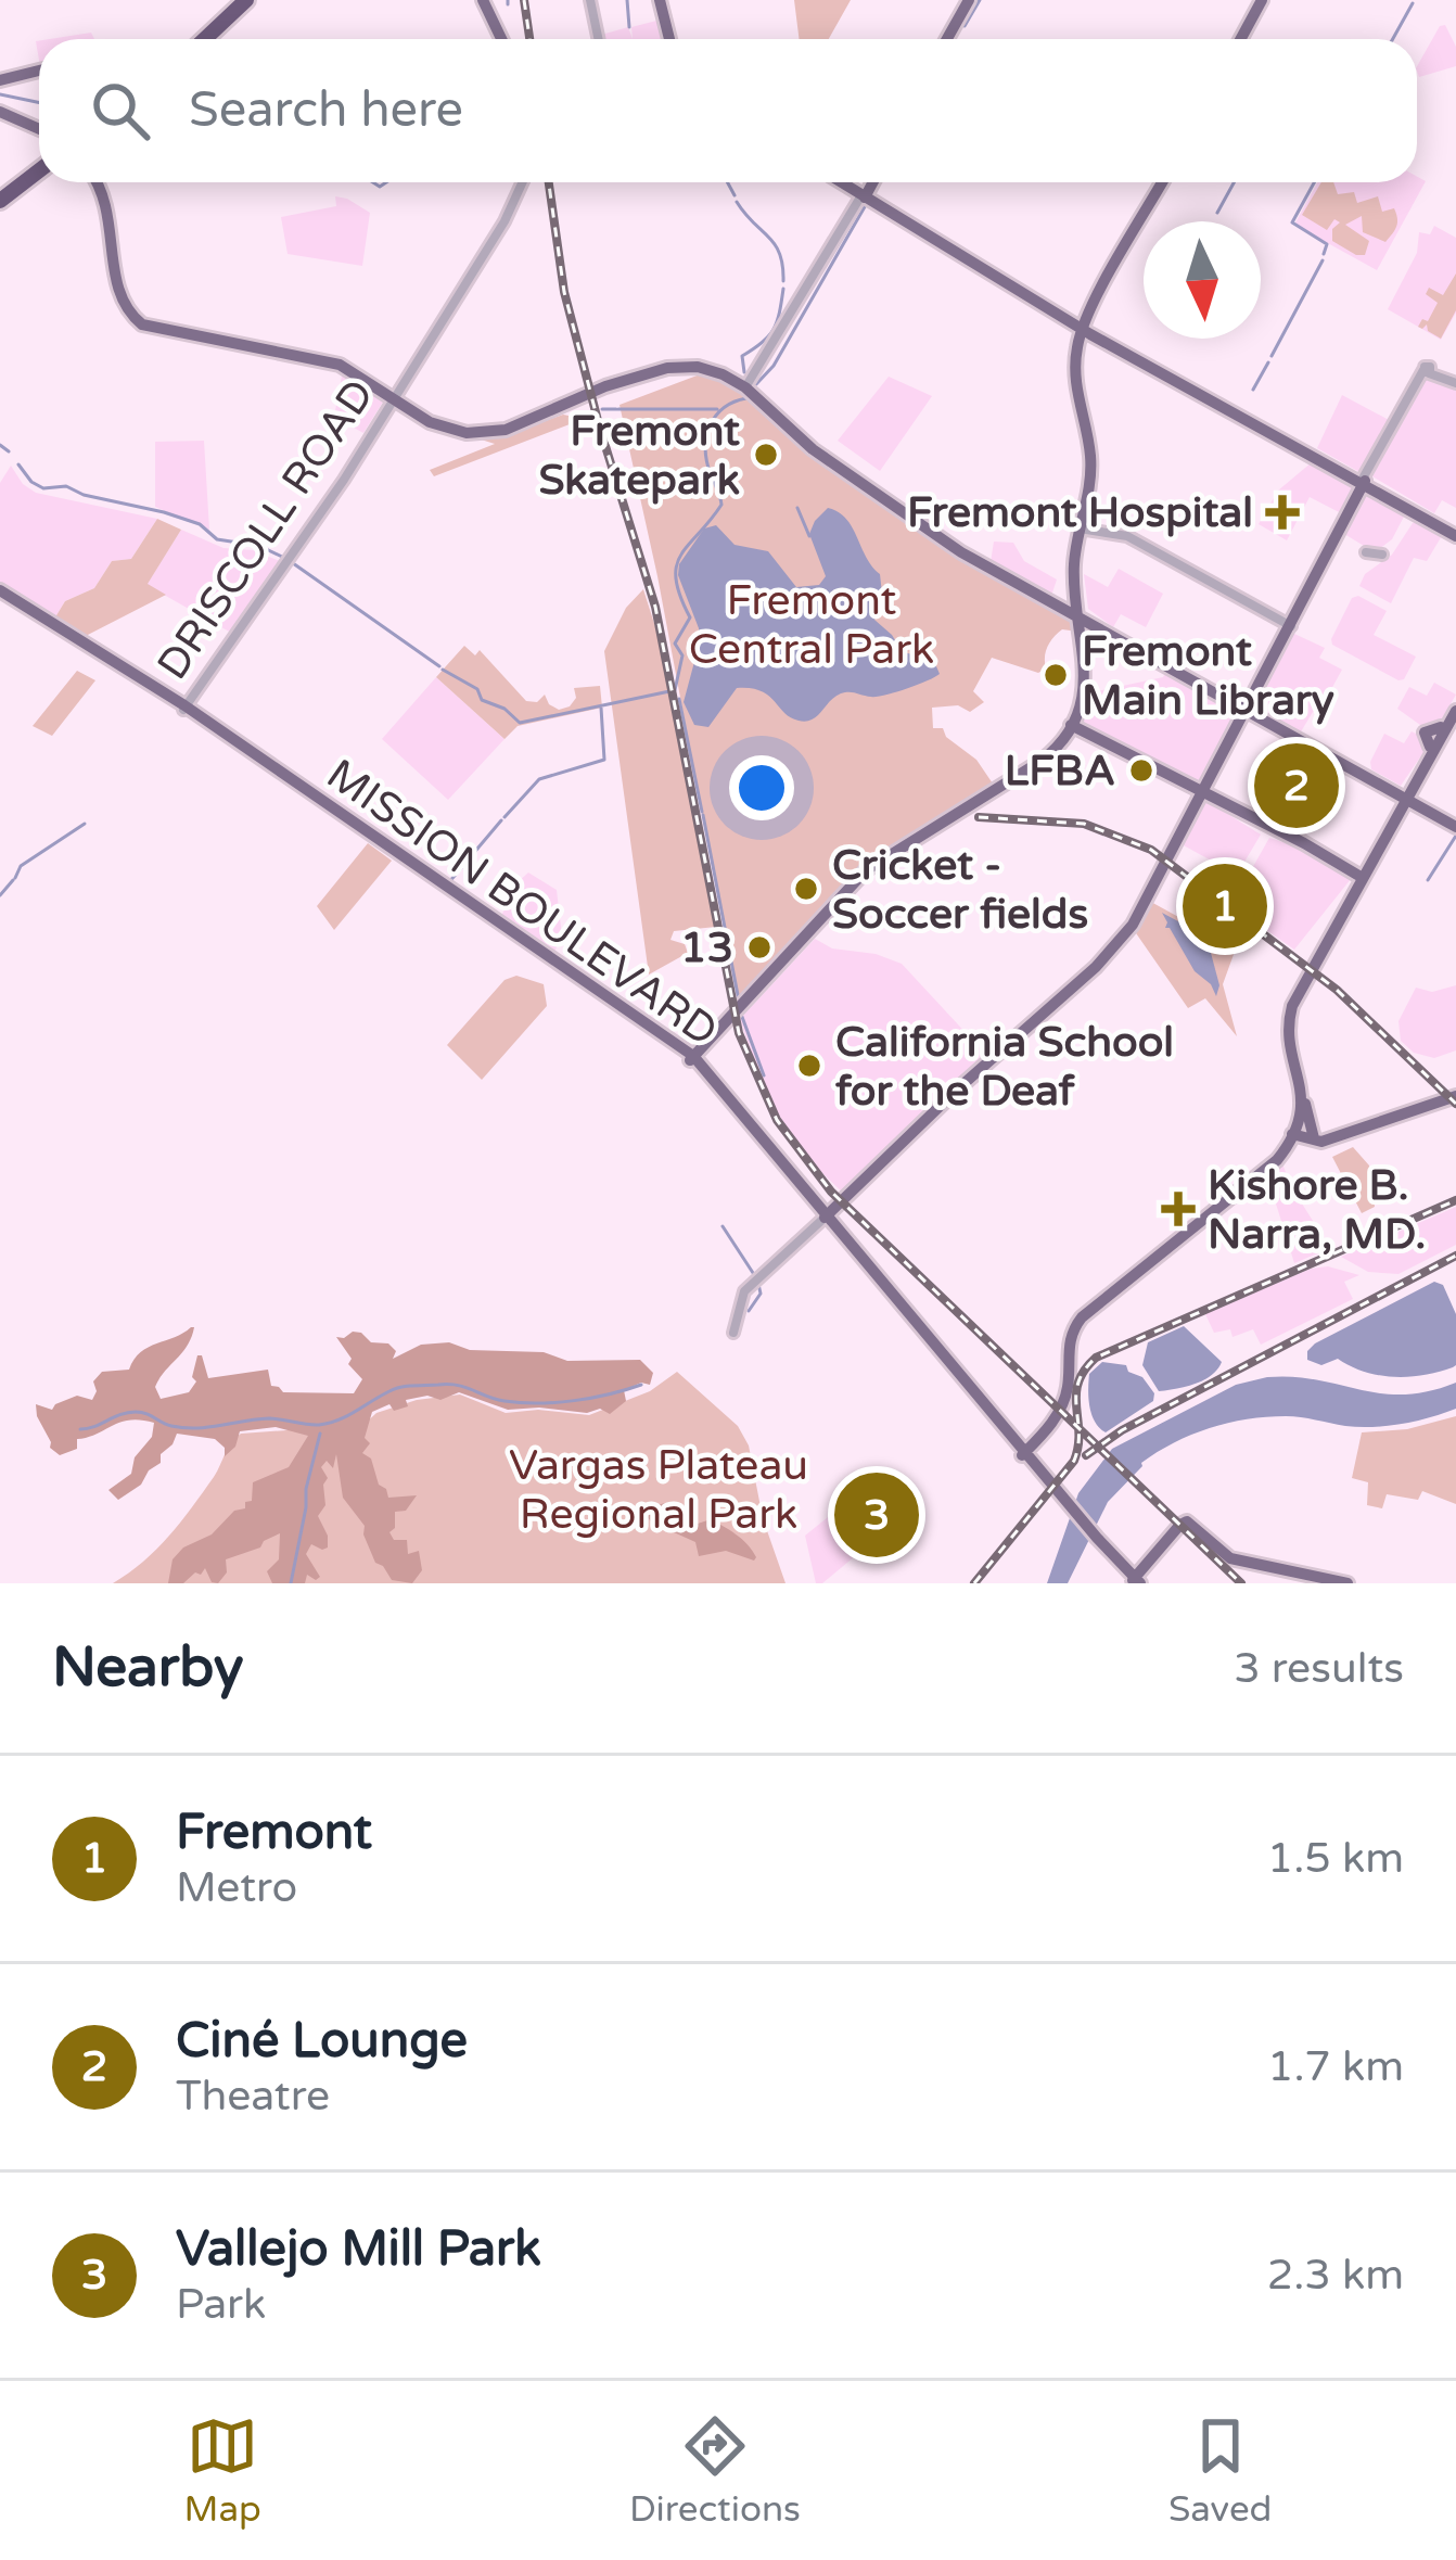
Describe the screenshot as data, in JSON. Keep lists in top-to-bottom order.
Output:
{
  "streets": {
    "main road": ["MISSION BOULEVARD"],
    "street": ["DRISCOLL ROAD"]
  },
  "crossings": [
    ["DRISCOLL ROAD", "MISSION BOULEVARD"]
  ],
  "parks": ["Fremont Central Park", "Vargas Plateau Regional Park"],
  "places": {
    "other": [
      "Fremont Skatepark",
      "Fremont Main Library",
      "LFBA",
      "Cricket - Soccer fields",
      "13",
      "California School for the Deaf"
    ],
    "health": ["Fremont Hospital", "Kishore B. Narra, MD."]
  },
  "north": "bottom",
  "page": {
    "search": "Search here",
    "pins": ["2", "1", "3"],
    "heading": ["Nearby", "3 results"],
    "list": [
      {
        "mark": "1",
        "name": "Fremont",
        "note": "Metro",
        "value": "1.5 km"
      },
      {
        "mark": "2",
        "name": "Ciné Lounge",
        "note": "Theatre",
        "value": "1.7 km"
      },
      {
        "mark": "3",
        "name": "Vallejo Mill Park",
        "note": "Park",
        "value": "2.3 km"
      }
    ],
    "nav": ["Map", "Directions", "Saved"]
  }
}
